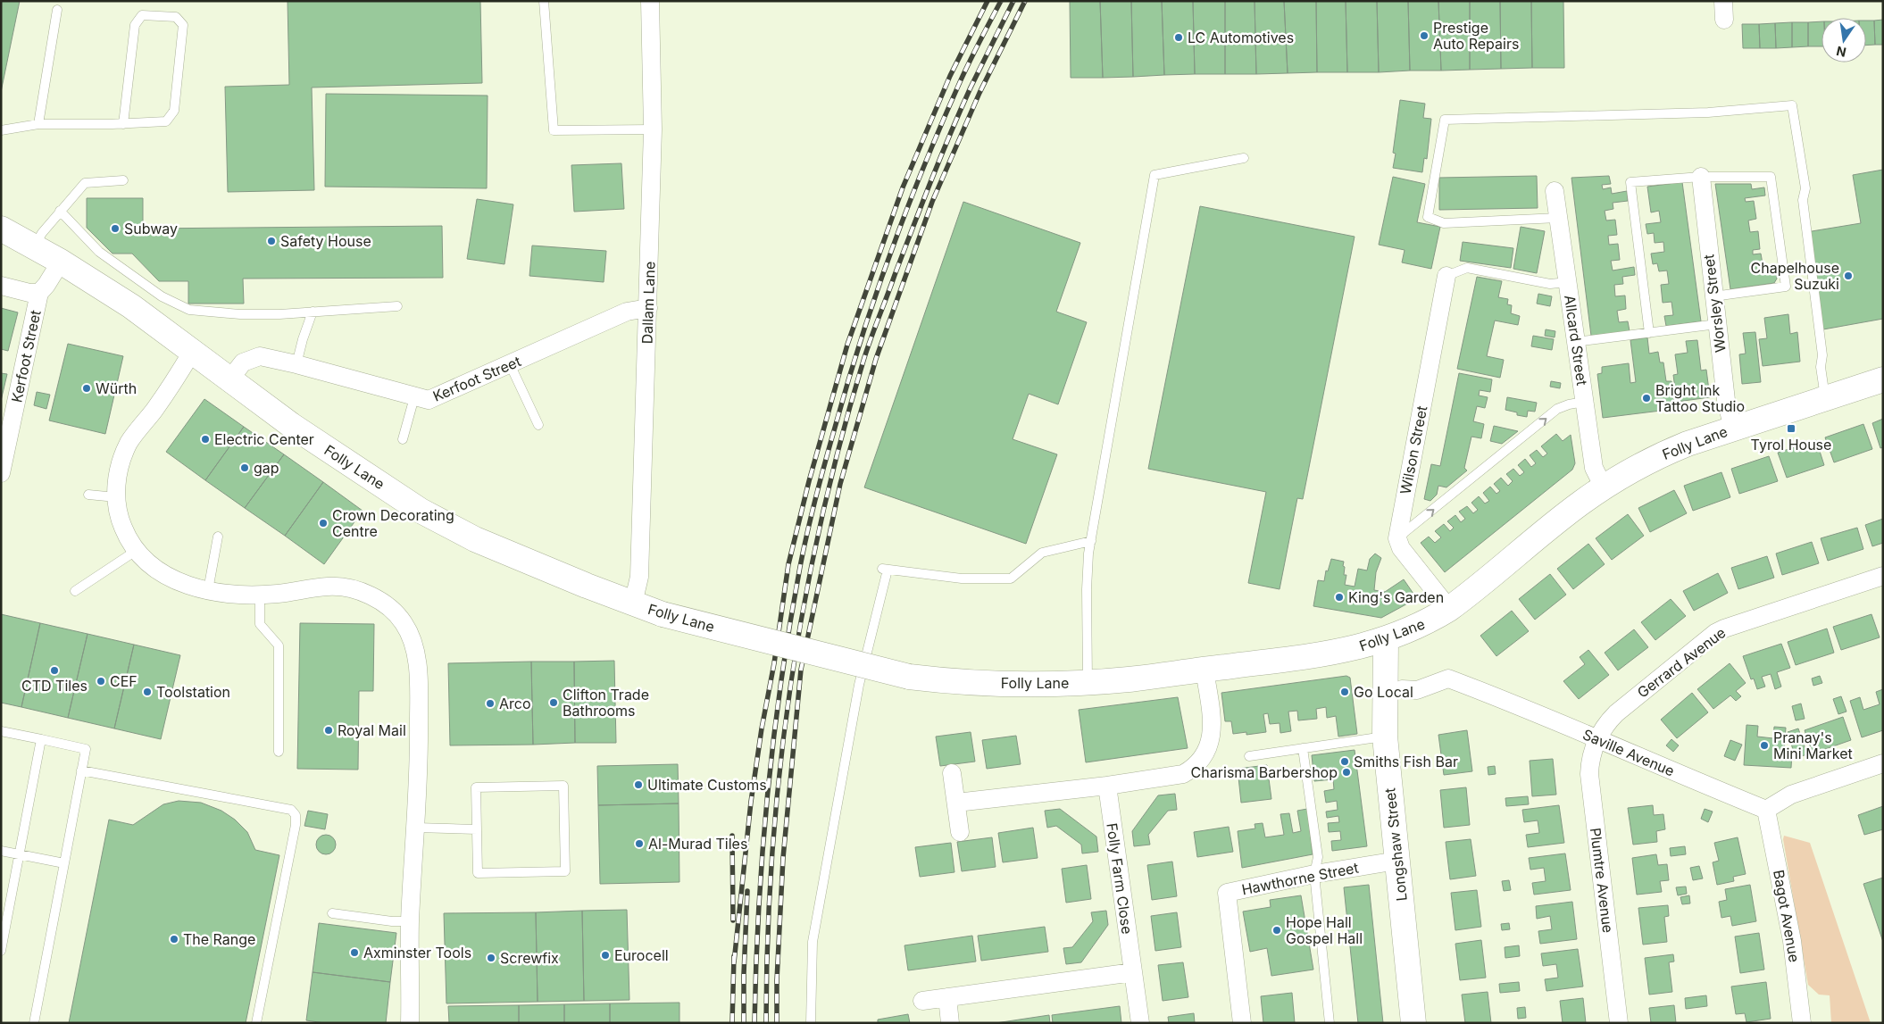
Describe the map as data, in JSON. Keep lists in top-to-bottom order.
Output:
{
  "streets": {
    "street": [
      "Dallam Lane",
      "Worsley Street",
      "Allcard Street",
      "Kerfoot Street",
      "Folly Lane",
      "Wilson Street",
      "Gerrard Avenue",
      "Saville Avenue",
      "Longshaw Street",
      "Folly Farm Close",
      "Hawthorne Street",
      "Plumtre Avenue",
      "Bagot Avenue"
    ]
  },
  "crossings": [
    ["Dallam Lane", "Kerfoot Street"],
    ["Dallam Lane", "Folly Lane"],
    ["Worsley Street", "Folly Lane"],
    ["Allcard Street", "Folly Lane"],
    ["Kerfoot Street", "Folly Lane"],
    ["Folly Lane", "Longshaw Street"],
    ["Gerrard Avenue", "Saville Avenue"],
    ["Gerrard Avenue", "Plumtre Avenue"],
    ["Saville Avenue", "Plumtre Avenue"],
    ["Saville Avenue", "Bagot Avenue"],
    ["Longshaw Street", "Hawthorne Street"]
  ],
  "places": {
    "other": [
      "Prestige Auto Repairs",
      "LC Automotives",
      "Subway",
      "Safety House",
      "Chapelhouse Suzuki",
      "Würth",
      "Bright Ink Tattoo Studio",
      "Electric Center",
      "gap",
      "Crown Decorating Centre",
      "King's Garden",
      "CTD Tiles",
      "CEF",
      "Toolstation",
      "Go Local",
      "Clifton Trade Bathrooms",
      "Arco",
      "Royal Mail",
      "Pranay's Mini Market",
      "Smiths Fish Bar",
      "Charisma Barbershop",
      "Ultimate Customs",
      "Al-Murad Tiles",
      "Hope Hall Gospel Hall",
      "The Range",
      "Axminster Tools",
      "Eurocell",
      "Screwfix"
    ],
    "transit": ["Tyrol House"]
  },
  "north": "bottom"
}
